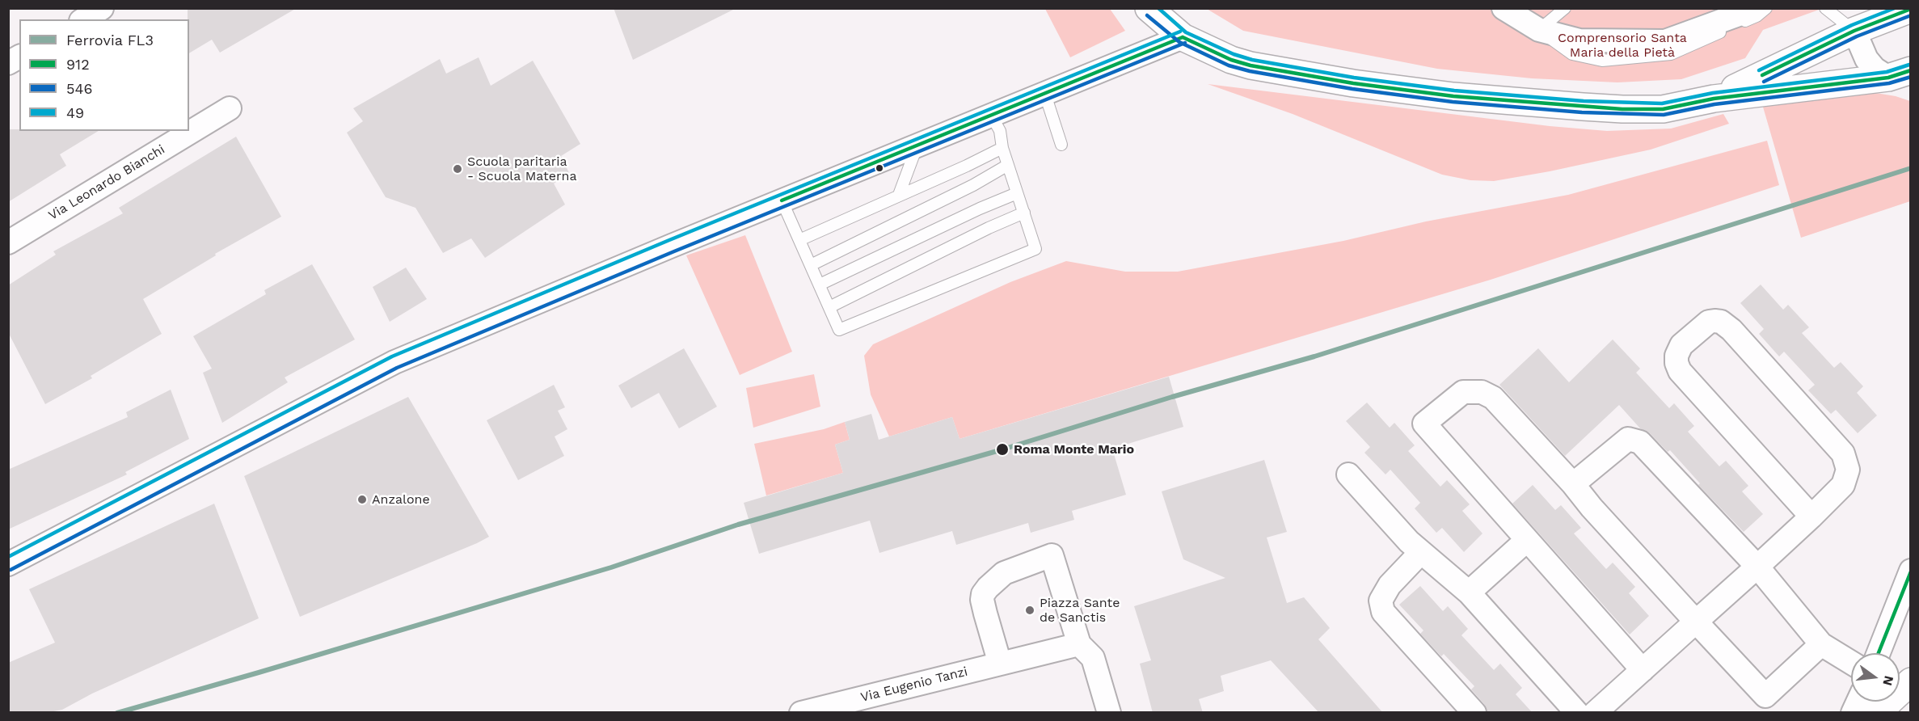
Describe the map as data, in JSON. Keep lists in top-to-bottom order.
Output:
{
  "streets": {
    "street": ["Via Leonardo Bianchi", "Via Eugenio Tanzi"]
  },
  "parks": ["Comprensorio Santa Maria della Pietà"],
  "places": [
    "Scuola paritaria - Scuola Materna",
    "Roma Monte Mario",
    "Anzalone",
    "Piazza Sante de Sanctis"
  ],
  "lines": [
    "transit line 49",
    "transit line 912",
    "transit line 546",
    "rail line FL3"
  ],
  "legend": [
    "Ferrovia FL3",
    "912",
    "546",
    "49"
  ],
  "north": "right"
}
